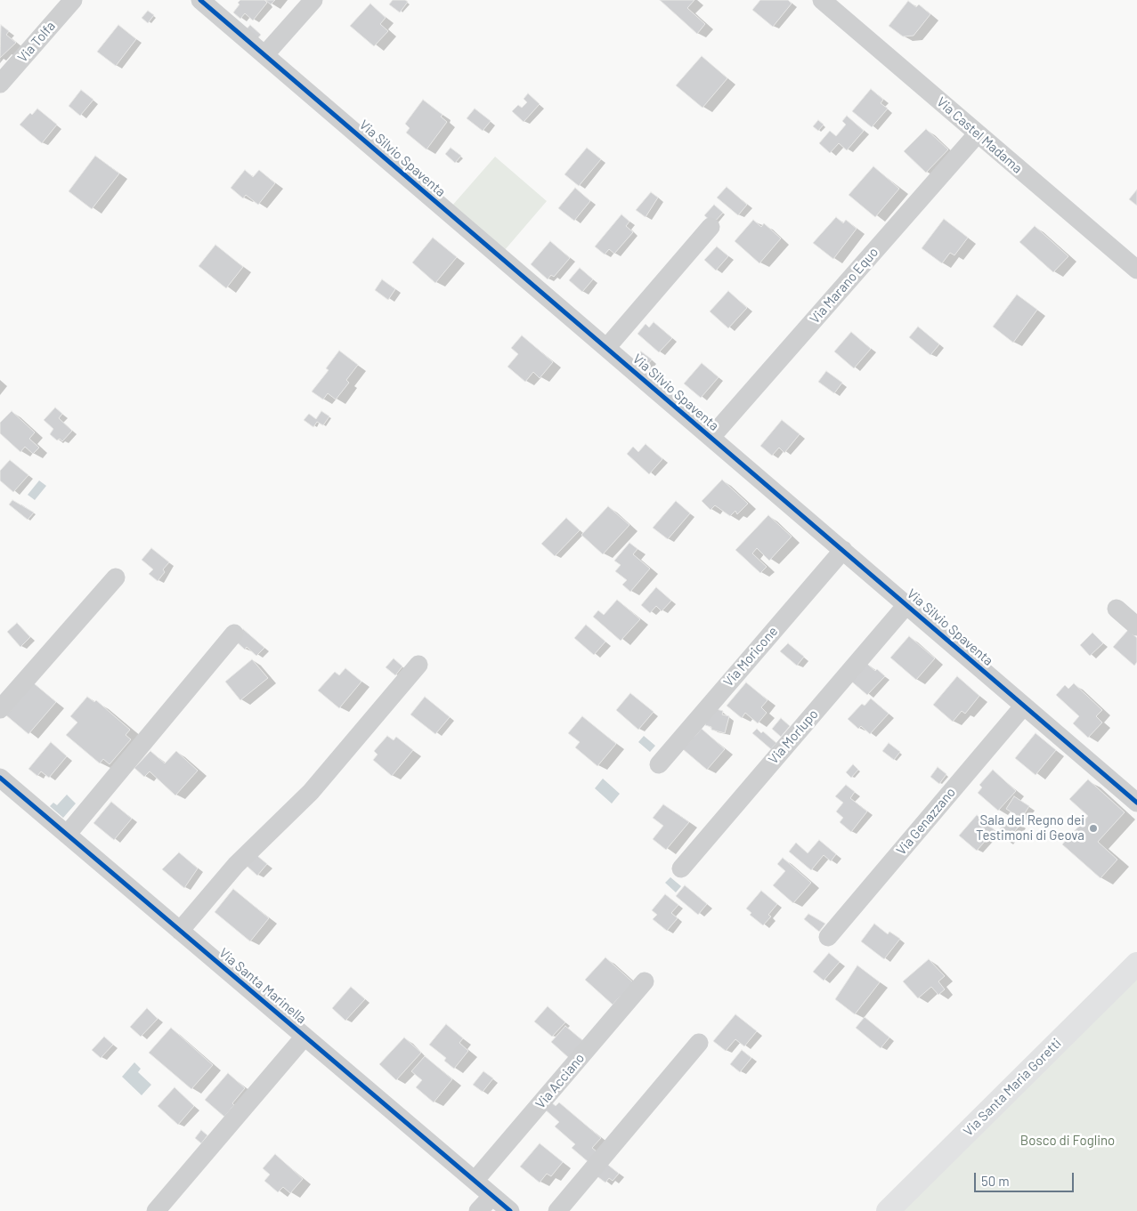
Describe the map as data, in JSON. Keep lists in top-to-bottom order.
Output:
{
  "streets": {
    "main road": ["Via Santa Maria Goretti"],
    "street": [
      "Via Tolfa",
      "Via Castel Madama",
      "Via Silvio Spaventa",
      "Via Marano Equo",
      "Via Moricone",
      "Via Morlupo",
      "Via Genazzano",
      "Via Santa Marinella",
      "Via Acciano"
    ]
  },
  "crossings": [
    ["Via Castel Madama", "Via Marano Equo"],
    ["Via Silvio Spaventa", "Via Marano Equo"],
    ["Via Silvio Spaventa", "Via Moricone"],
    ["Via Silvio Spaventa", "Via Morlupo"],
    ["Via Silvio Spaventa", "Via Genazzano"],
    ["Via Santa Marinella", "Via Acciano"]
  ],
  "parks": ["Bosco di Foglino"],
  "places": ["Sala del Regno dei Testimoni di Geova"],
  "scale_bar": "50 m"
}
